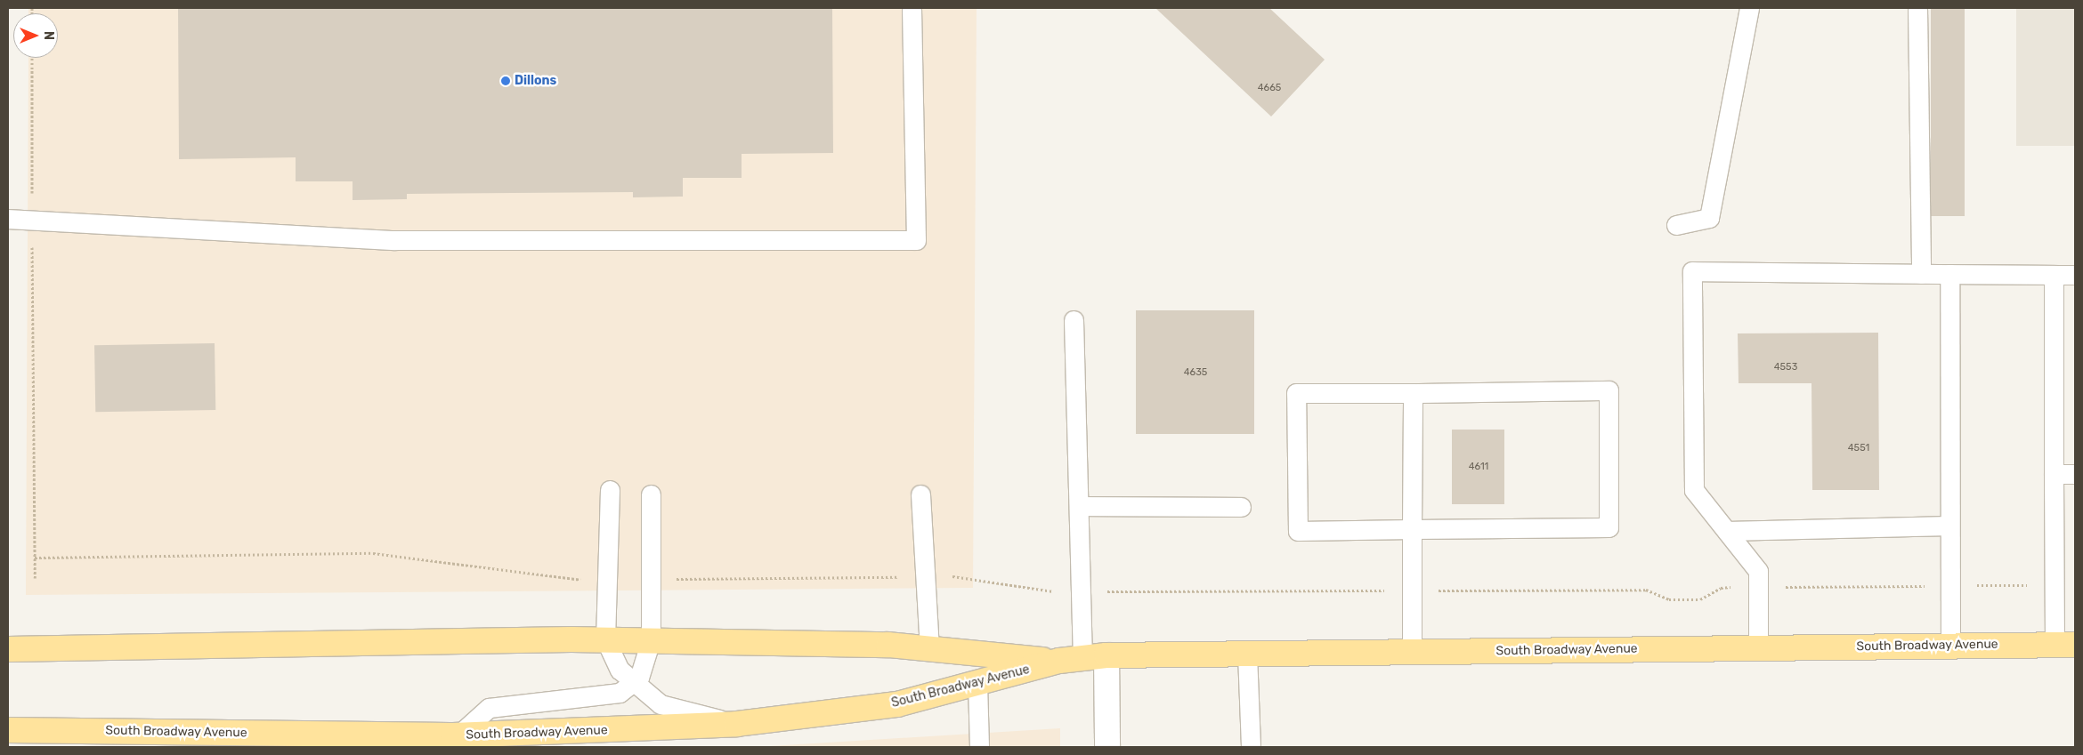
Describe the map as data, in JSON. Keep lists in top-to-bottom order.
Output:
{
  "streets": {
    "main road": ["South Broadway Avenue"]
  },
  "places": ["Dillons"],
  "house_numbers": [
    "4665",
    "4553",
    "4635",
    "4551",
    "4611"
  ],
  "north": "right"
}
